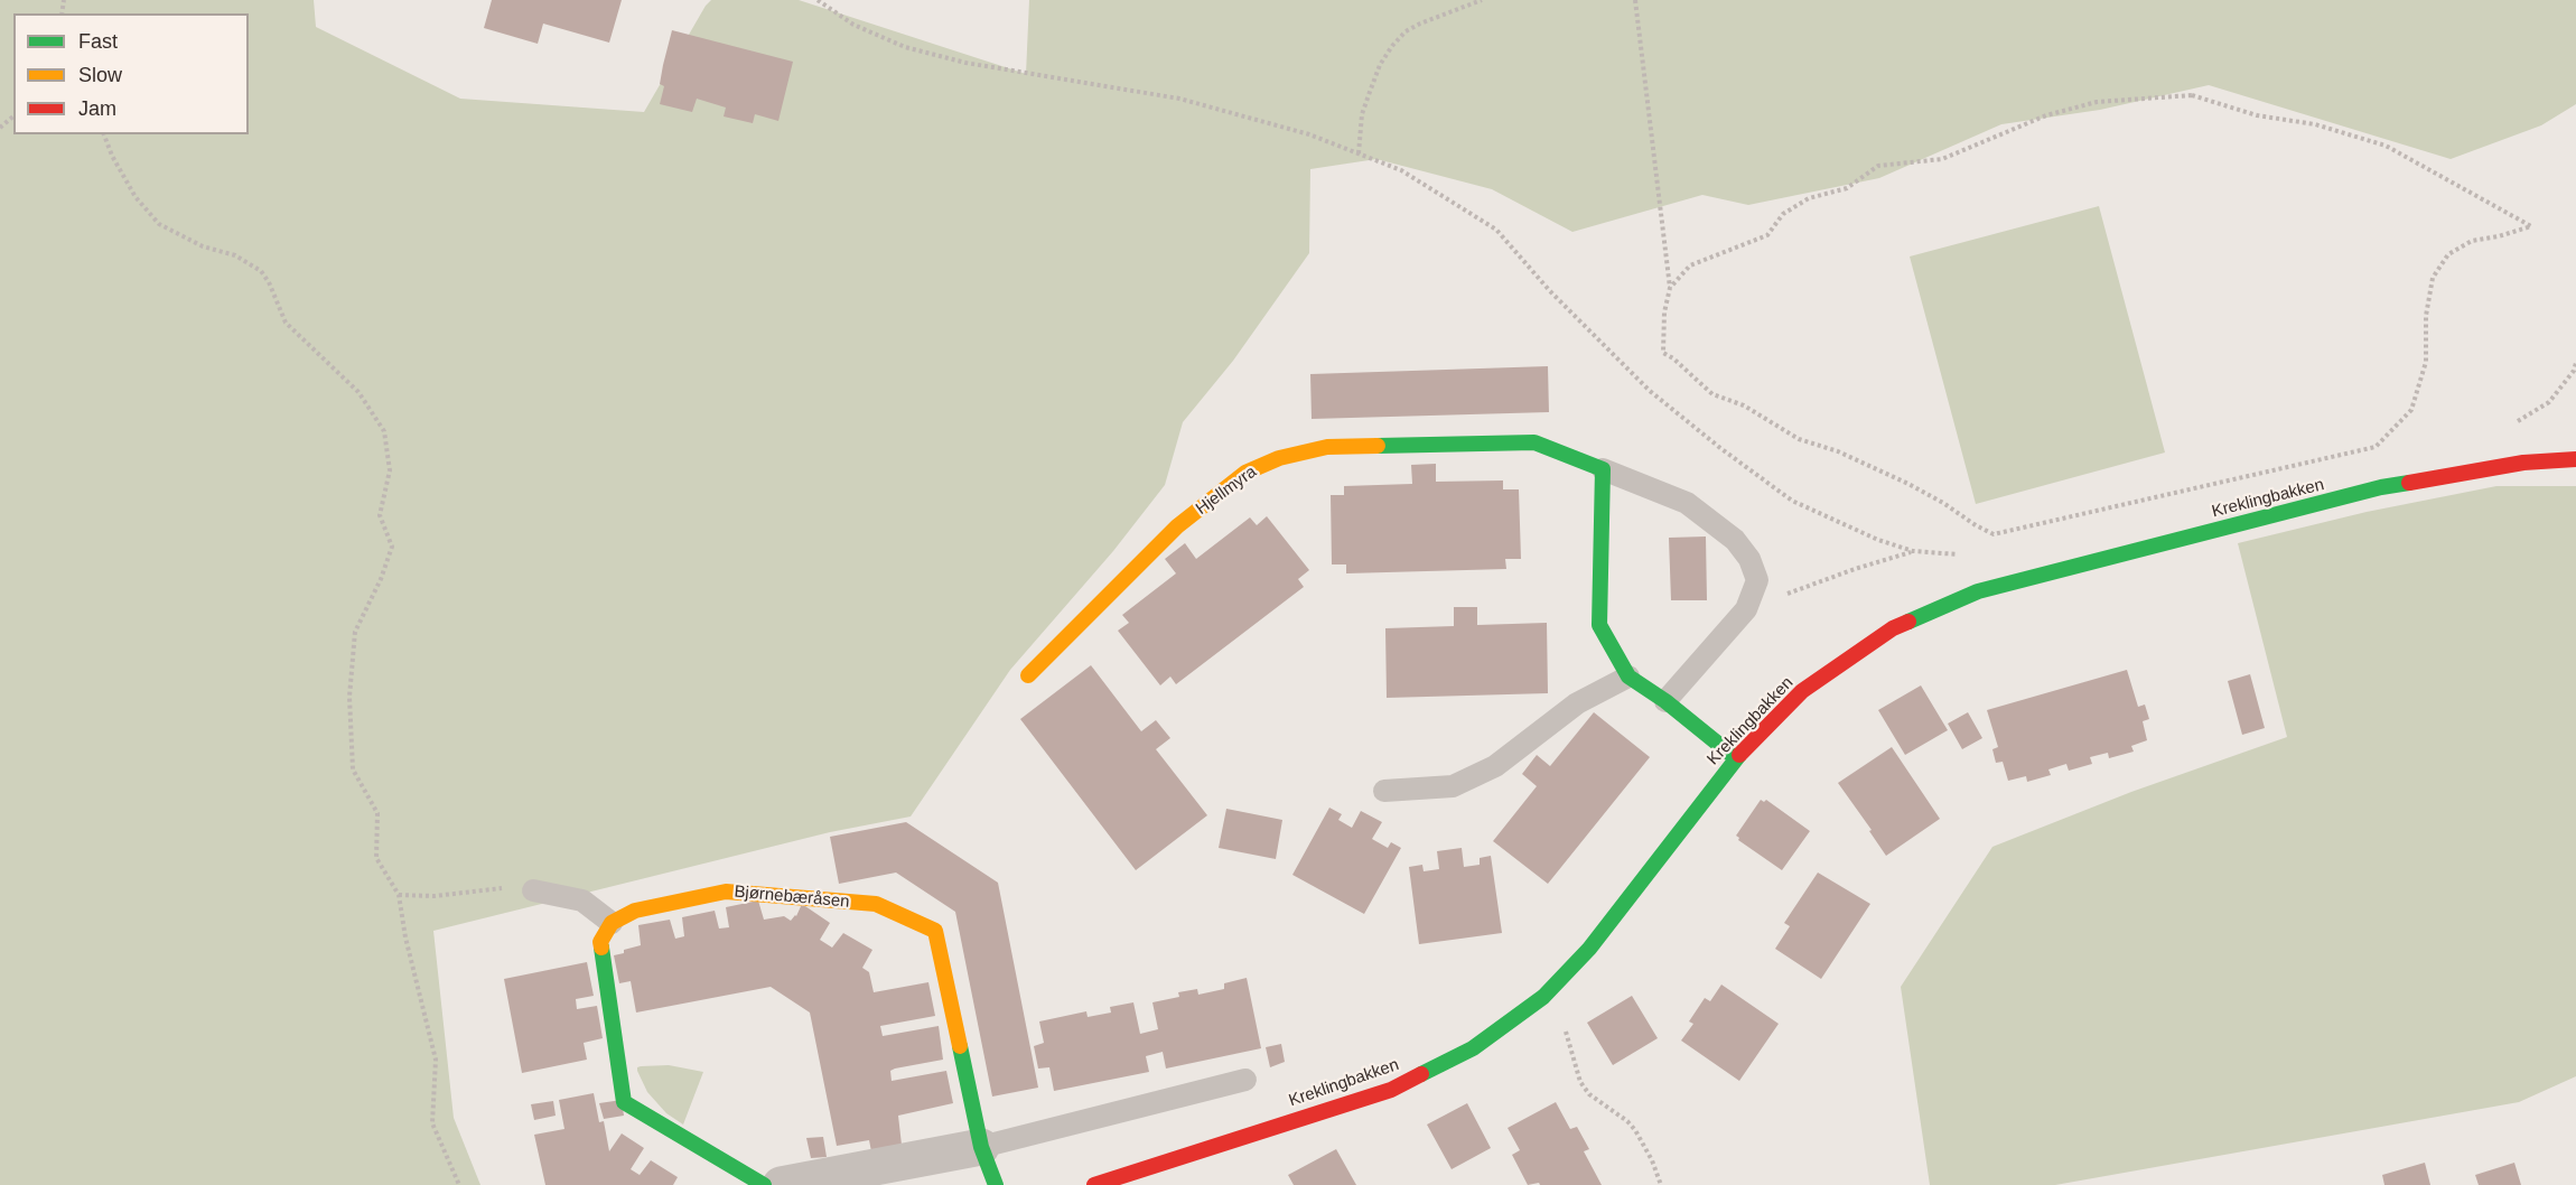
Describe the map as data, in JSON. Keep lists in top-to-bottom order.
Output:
{
  "streets": {
    "street": ["Hjellmyra", "Kreklingbakken", "Bjørnebæråsen"]
  },
  "legend": ["Fast", "Slow", "Jam"]
}
